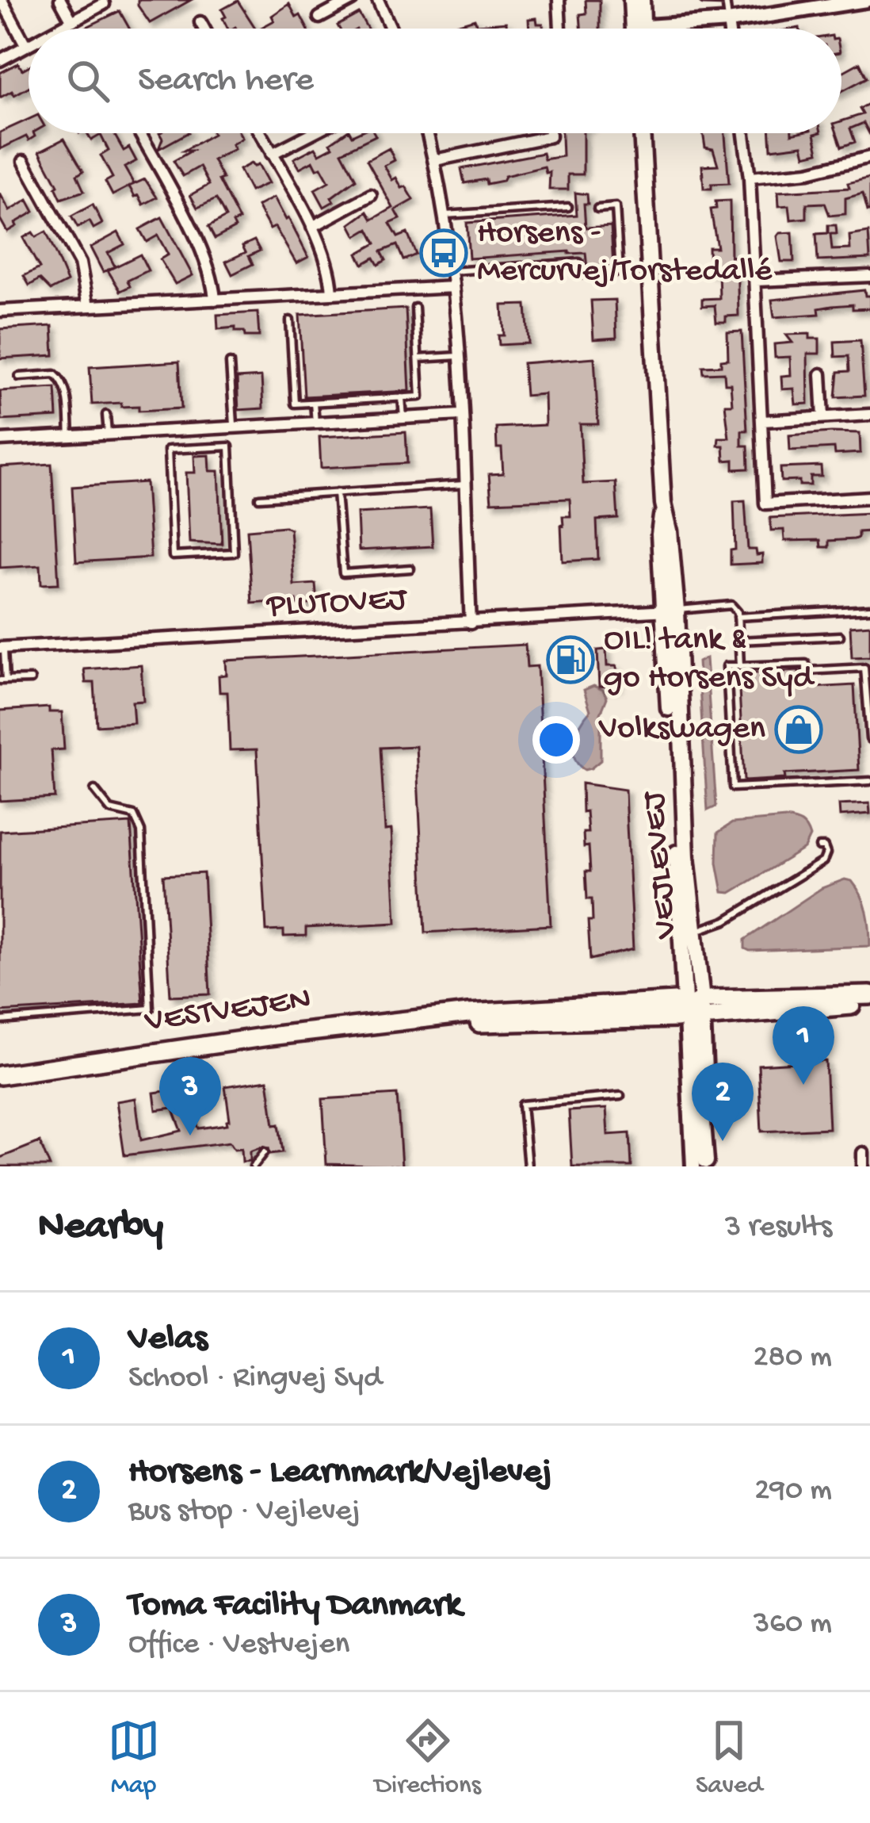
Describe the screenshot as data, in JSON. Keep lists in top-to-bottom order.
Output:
{
  "streets": {
    "highway": ["VESTVEJEN"],
    "main road": ["VEJLEVEJ"],
    "street": ["PLUTOVEJ"]
  },
  "crossings": [
    ["PLUTOVEJ", "VEJLEVEJ"],
    ["VEJLEVEJ", "VESTVEJEN"]
  ],
  "places": {
    "bus stop": ["Horsens - Mercurvej/Torstedallé"],
    "fuel station": ["OIL! tank & go Horsens Syd"],
    "shop": ["Volkswagen"]
  },
  "page": {
    "search": "Search here",
    "pins": ["1", "3", "2"],
    "heading": ["Nearby", "3 results"],
    "list": [
      {
        "mark": "1",
        "name": "Velas",
        "note": "School · Ringvej Syd",
        "value": "280 m"
      },
      {
        "mark": "2",
        "name": "Horsens - Learnmark/Vejlevej",
        "note": "Bus stop · Vejlevej",
        "value": "290 m"
      },
      {
        "mark": "3",
        "name": "Toma Facility Danmark",
        "note": "Office · Vestvejen",
        "value": "360 m"
      }
    ],
    "nav": ["Map", "Directions", "Saved"]
  }
}
